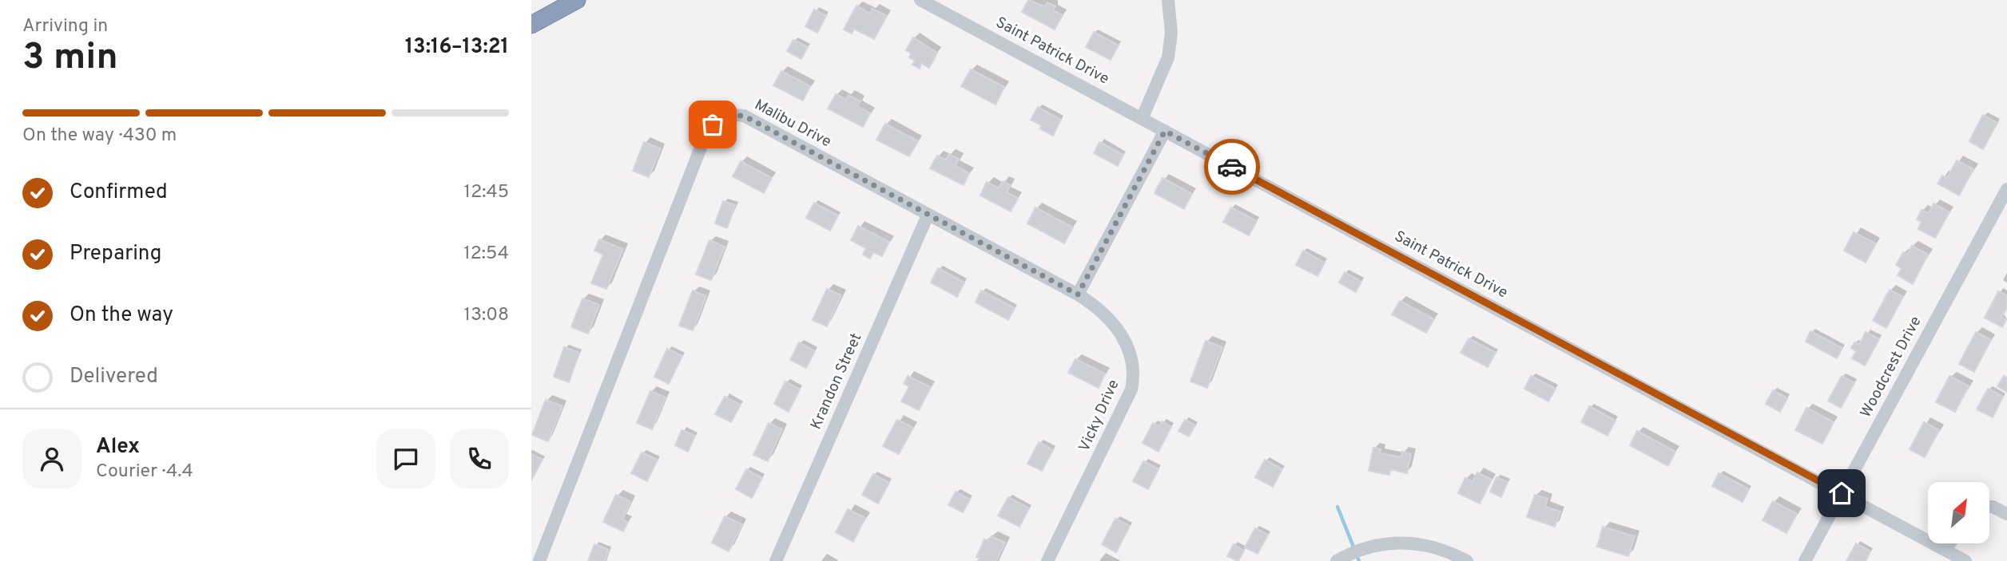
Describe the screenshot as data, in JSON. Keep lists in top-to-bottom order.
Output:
{
  "streets": {
    "street": [
      "Saint Patrick Drive",
      "Malibu Drive",
      "Woodcrest Drive",
      "Krandon Street",
      "Vicky Drive"
    ]
  },
  "crossings": [
    ["Saint Patrick Drive", "Woodcrest Drive"],
    ["Malibu Drive", "Krandon Street"],
    ["Malibu Drive", "Vicky Drive"]
  ],
  "north": "top right",
  "page": {
    "heading": ["3 min", "Arriving in", "13:16–13:21"],
    "panel": ["Alex", "Courier · 4.4"],
    "bar": "On the way · 430 m",
    "list": [
      ["Confirmed", "12:45"],
      ["Preparing", "12:54"],
      ["On the way", "13:08"],
      "Delivered"
    ]
  }
}
